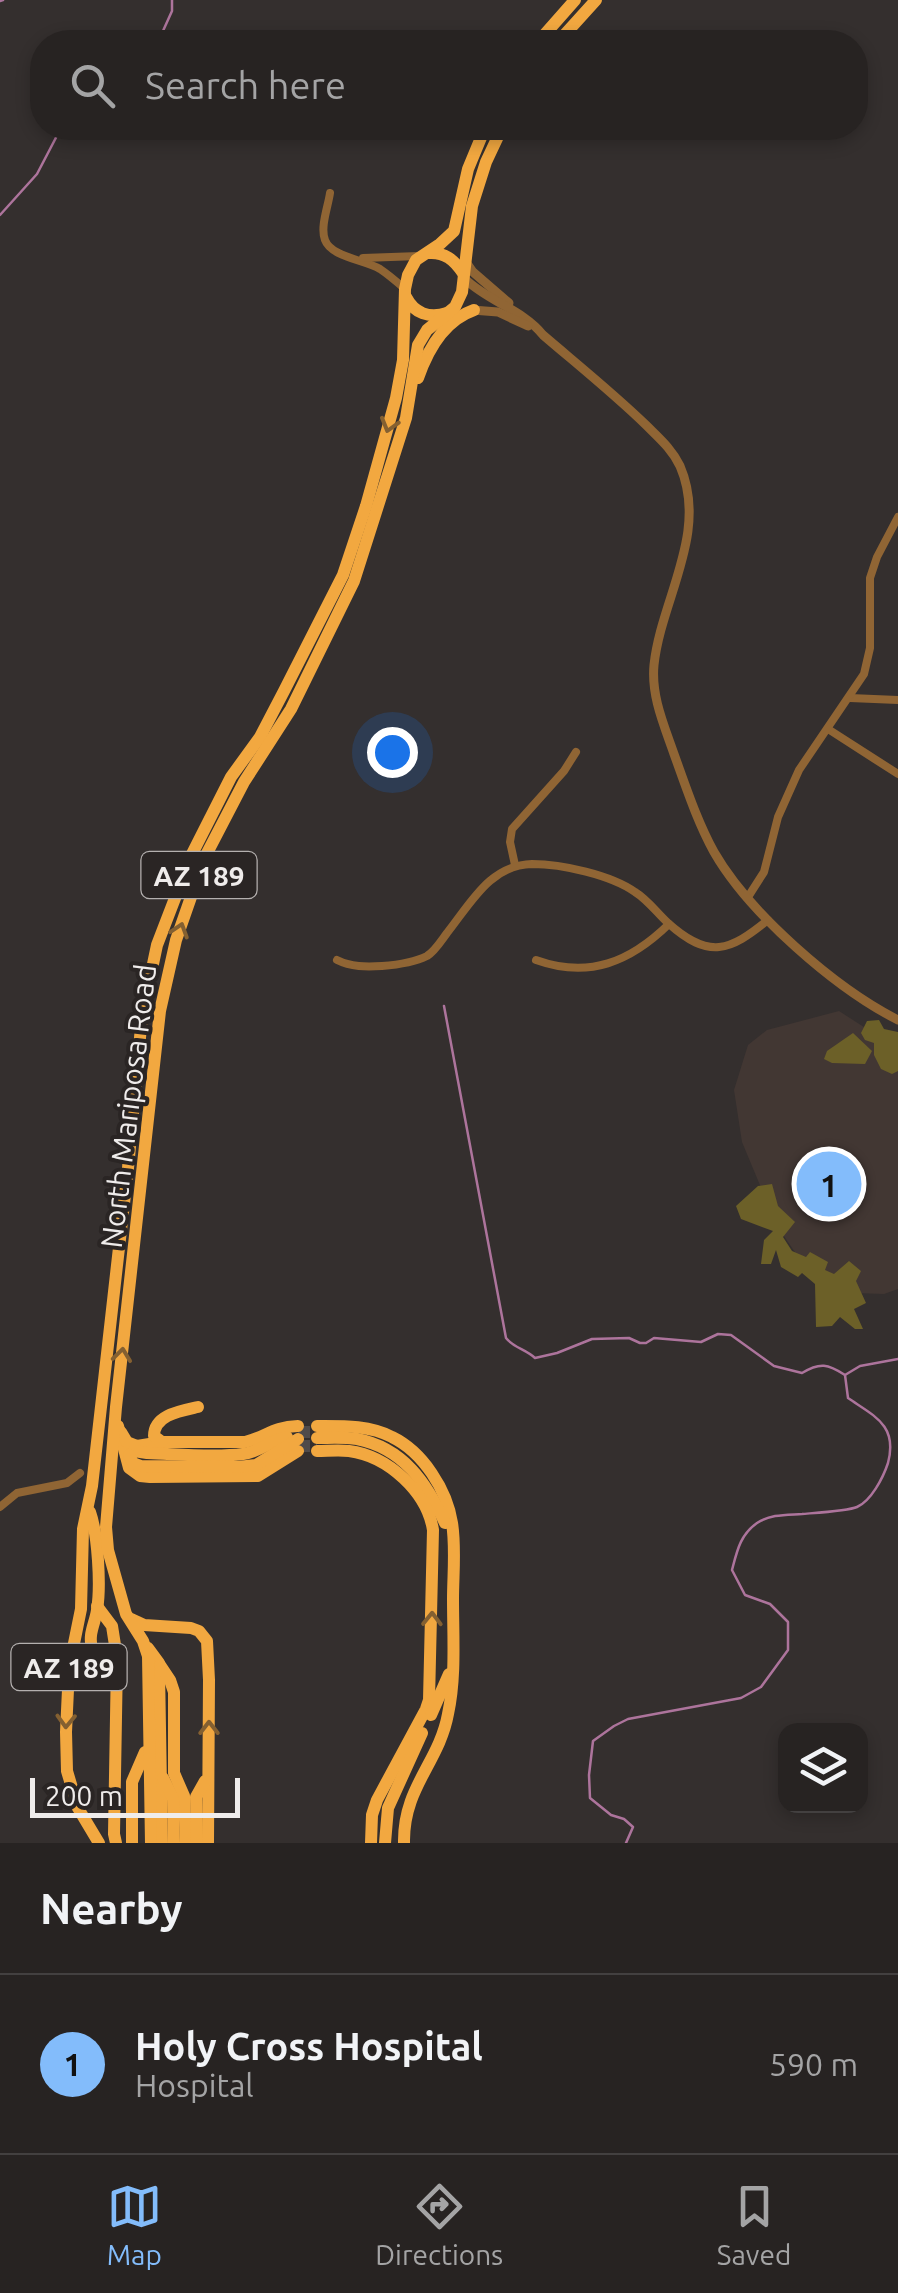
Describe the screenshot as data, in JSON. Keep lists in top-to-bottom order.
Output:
{
  "streets": {
    "highway": ["AZ 189", "North Mariposa Road"]
  },
  "crossings": [
    ["AZ 189", "North Mariposa Road"]
  ],
  "scale_bar": "200 m",
  "page": {
    "search": "Search here",
    "pins": "1",
    "scale": "200 m",
    "heading": "Nearby",
    "list": [
      {
        "mark": "1",
        "name": "Holy Cross Hospital",
        "note": "Hospital",
        "value": "590 m"
      }
    ],
    "nav": ["Map", "Directions", "Saved"]
  }
}
